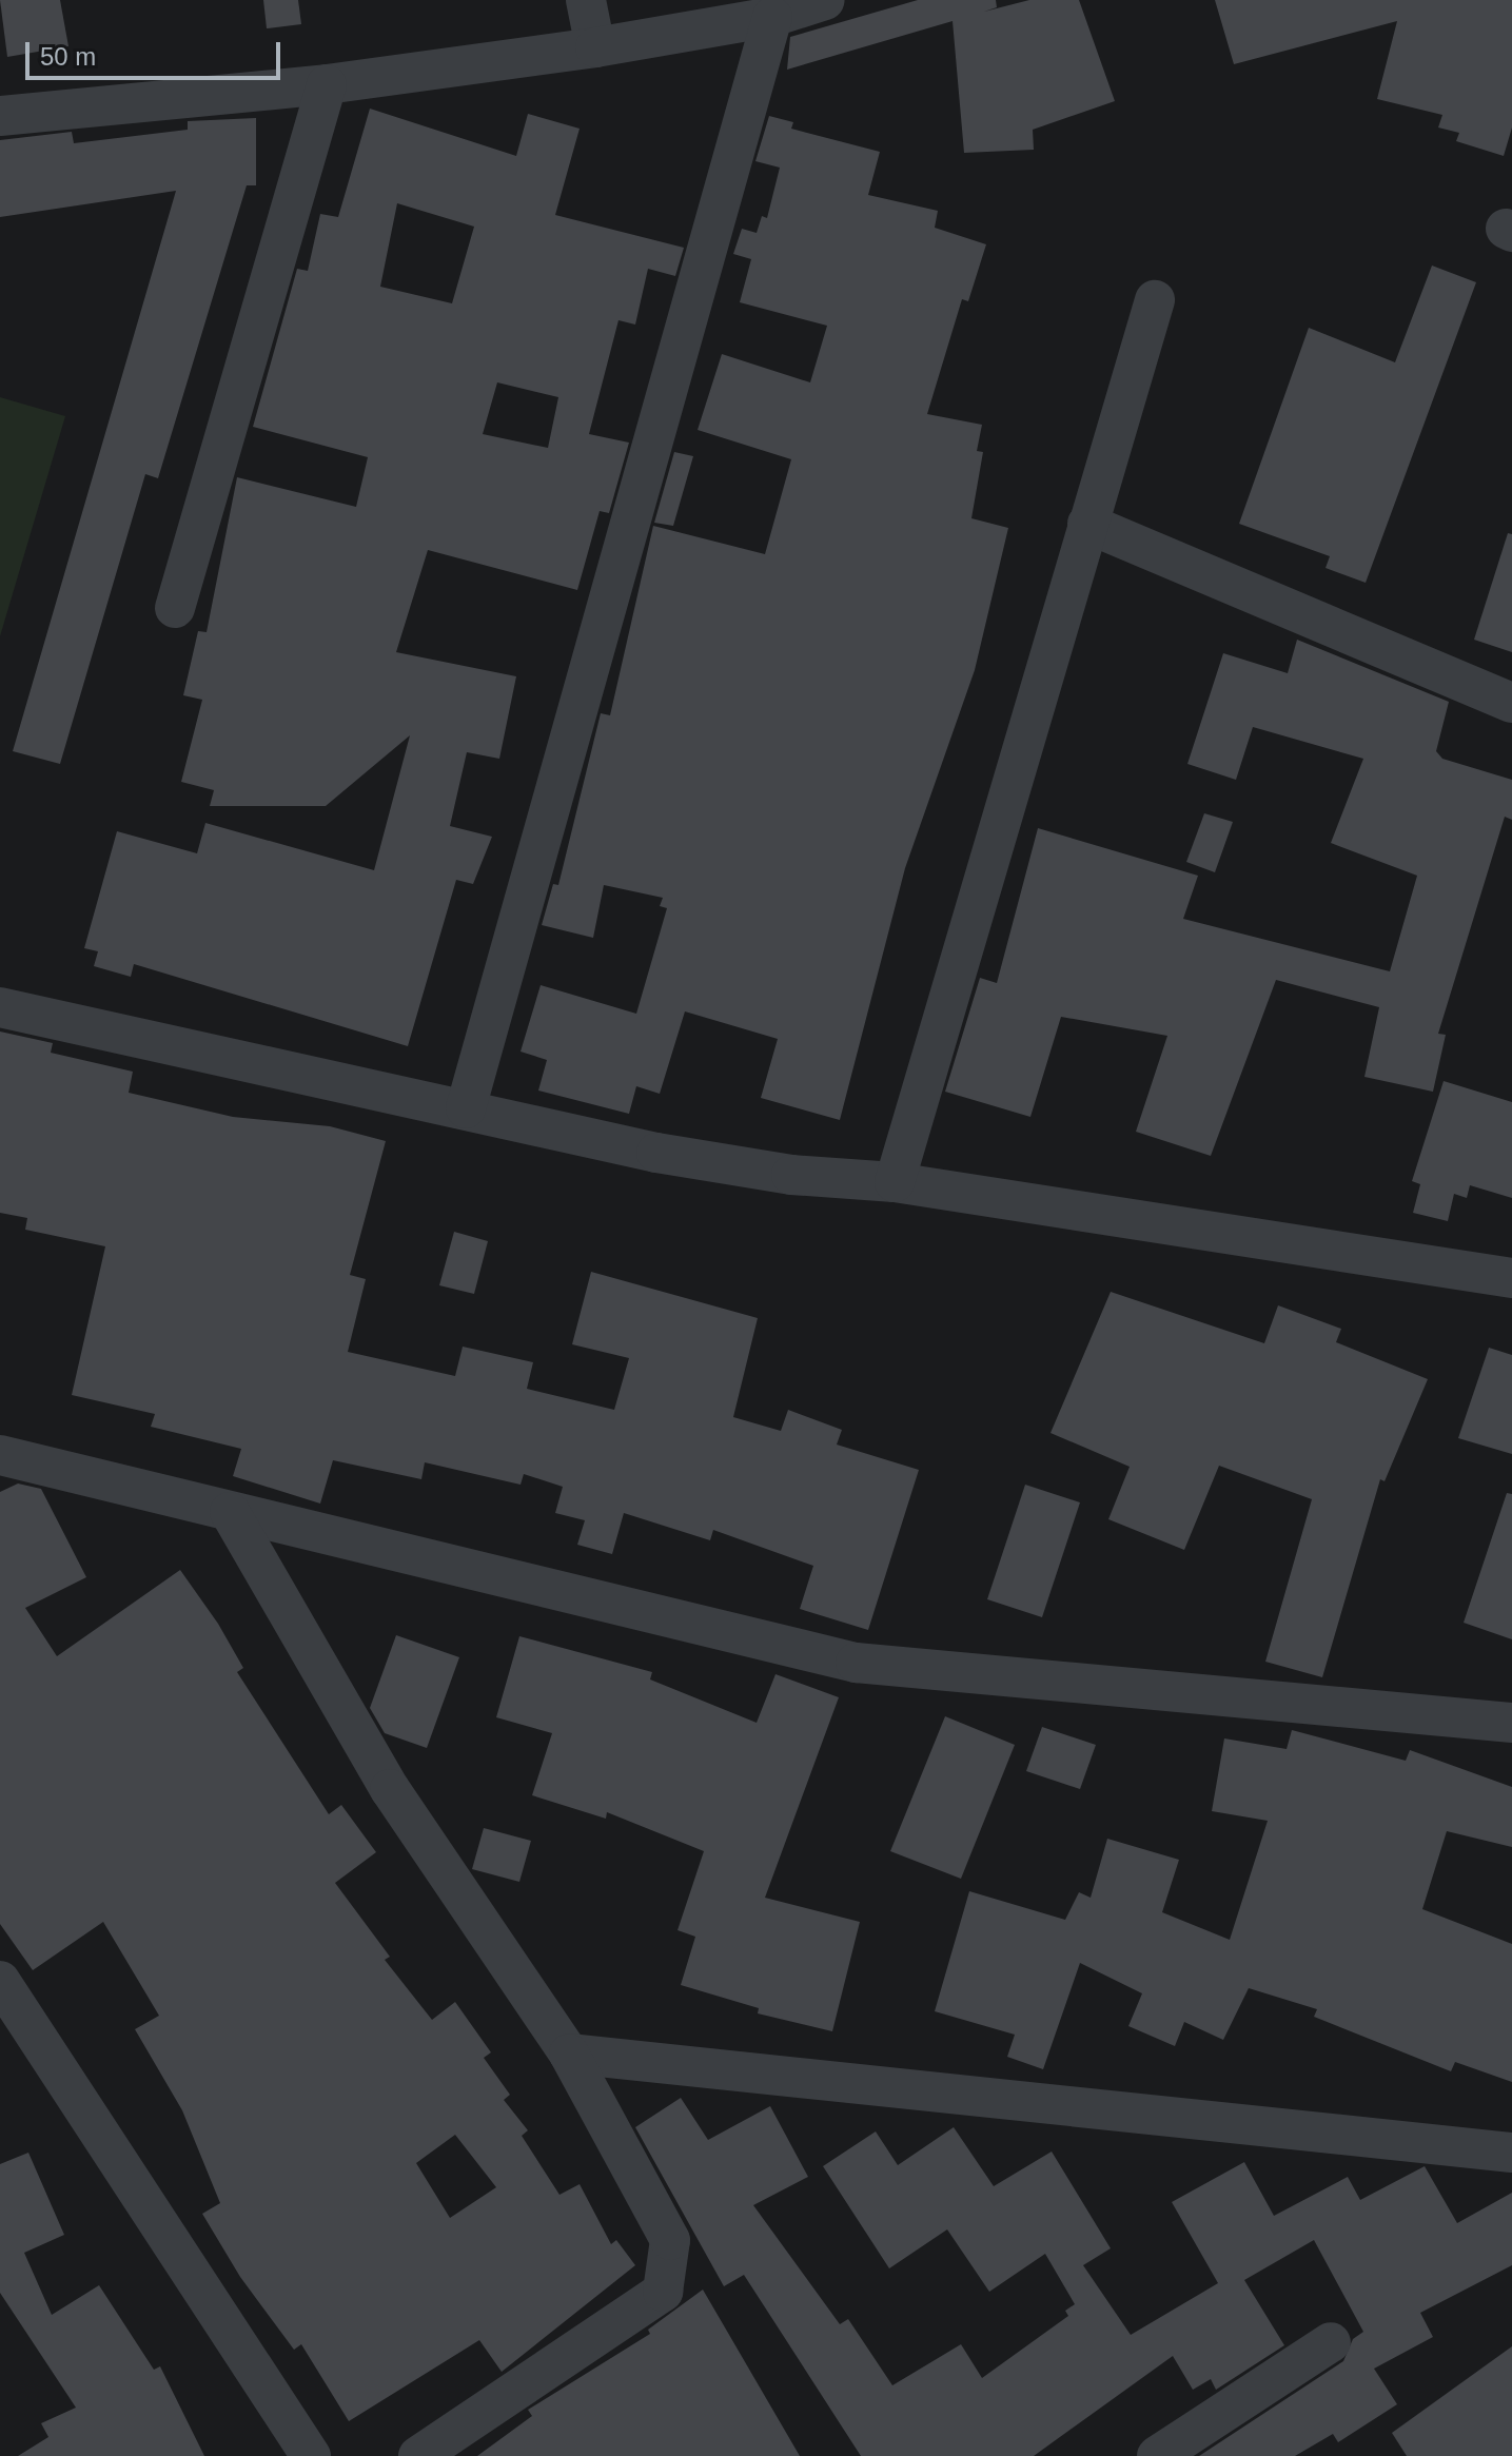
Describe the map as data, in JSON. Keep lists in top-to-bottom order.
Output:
{
  "scale_bar": "50 m"
}
